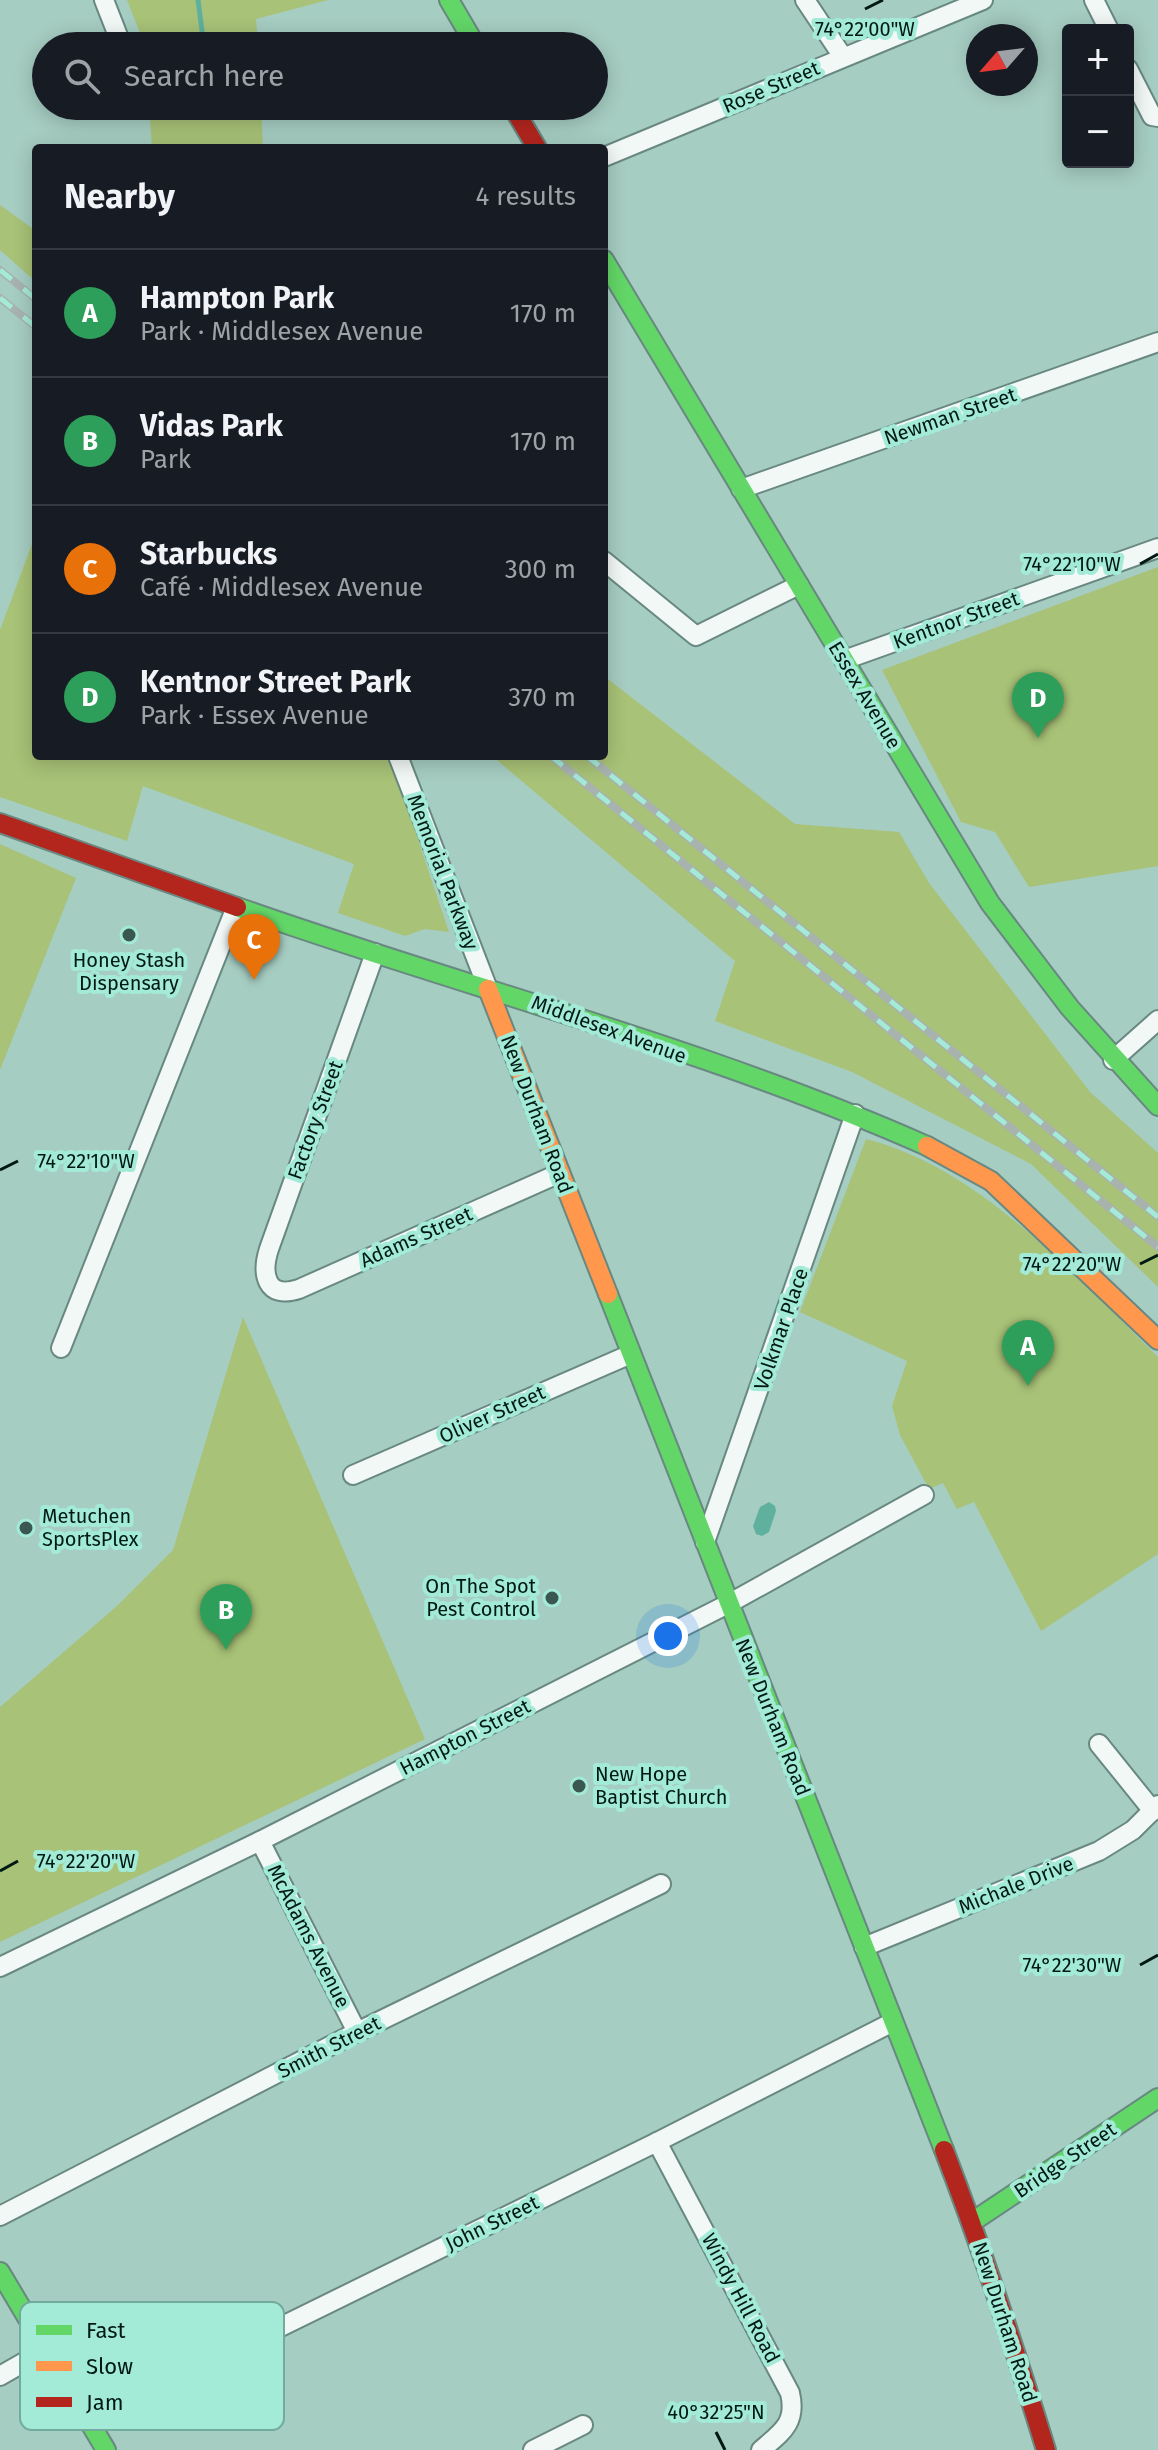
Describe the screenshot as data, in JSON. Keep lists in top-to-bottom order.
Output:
{
  "streets": {
    "street": [
      "Rose Street",
      "Newman Street",
      "Kentnor Street",
      "Essex Avenue",
      "Memorial Parkway",
      "Middlesex Avenue",
      "New Durham Road",
      "Factory Street",
      "Adams Street",
      "Volkmar Place",
      "Oliver Street",
      "Hampton Street",
      "Michale Drive",
      "McAdams Avenue",
      "Smith Street",
      "Bridge Street",
      "John Street",
      "Windy Hill Road"
    ]
  },
  "crossings": [
    ["Newman Street", "Essex Avenue"],
    ["Kentnor Street", "Essex Avenue"],
    ["Memorial Parkway", "Middlesex Avenue"],
    ["Memorial Parkway", "New Durham Road"],
    ["Middlesex Avenue", "New Durham Road"],
    ["Middlesex Avenue", "Factory Street"],
    ["Middlesex Avenue", "Volkmar Place"],
    ["New Durham Road", "Adams Street"],
    ["New Durham Road", "Volkmar Place"],
    ["New Durham Road", "Oliver Street"],
    ["New Durham Road", "Hampton Street"],
    ["New Durham Road", "Michale Drive"],
    ["New Durham Road", "Bridge Street"],
    ["New Durham Road", "John Street"],
    ["Factory Street", "Adams Street"],
    ["Hampton Street", "McAdams Avenue"],
    ["McAdams Avenue", "Smith Street"],
    ["John Street", "Windy Hill Road"]
  ],
  "places": [
    "Honey Stash Dispensary",
    "Metuchen SportsPlex",
    "On The Spot Pest Control",
    "New Hope Baptist Church"
  ],
  "legend": ["Fast", "Slow", "Jam"],
  "north": "bottom left",
  "page": {
    "map_buttons": ["+", "−"],
    "search": "Search here",
    "heading": ["Nearby", "4 results"],
    "list": [
      {
        "mark": "A",
        "name": "Hampton Park",
        "note": "Park · Middlesex Avenue",
        "value": "170 m"
      },
      {
        "mark": "B",
        "name": "Vidas Park",
        "note": "Park",
        "value": "170 m"
      },
      {
        "mark": "C",
        "name": "Starbucks",
        "note": "Café · Middlesex Avenue",
        "value": "300 m"
      },
      {
        "mark": "D",
        "name": "Kentnor Street Park",
        "note": "Park · Essex Avenue",
        "value": "370 m"
      }
    ],
    "pins": [
      "D",
      "C",
      "A",
      "B"
    ]
  },
  "coordinates": [
    "74°22'00\"W",
    "74°22'10\"W",
    "74°22'20\"W",
    "74°22'30\"W",
    "40°32'25\"N"
  ]
}
